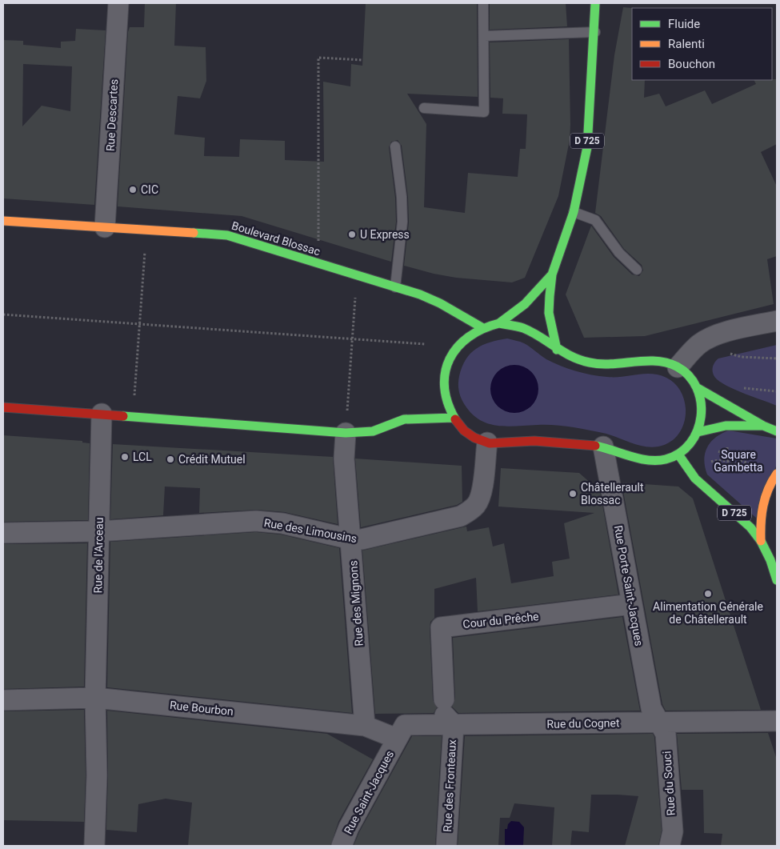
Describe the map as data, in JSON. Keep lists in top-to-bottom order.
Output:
{
  "streets": {
    "main road": ["D 725", "Boulevard Blossac"],
    "street": [
      "Rue Descartes",
      "Rue des Limousins",
      "Rue de l'Arceau",
      "Rue Porte Saint-Jacques",
      "Rue des Mignons",
      "Cour du Prêche",
      "Rue Bourbon",
      "Rue du Cognet",
      "Rue du Souci",
      "Rue des Fronteaux",
      "Rue Saint-Jacques"
    ]
  },
  "crossings": [
    ["Rue Descartes", "Boulevard Blossac"],
    ["Rue des Limousins", "Rue de l'Arceau"],
    ["Rue des Limousins", "Rue des Mignons"],
    ["Rue de l'Arceau", "Rue Bourbon"],
    ["Rue Porte Saint-Jacques", "Cour du Prêche"],
    ["Rue Porte Saint-Jacques", "Rue du Cognet"],
    ["Rue Porte Saint-Jacques", "Rue du Souci"],
    ["Rue des Mignons", "Rue Bourbon"],
    ["Cour du Prêche", "Rue du Cognet"],
    ["Cour du Prêche", "Rue des Fronteaux"],
    ["Rue Bourbon", "Rue du Cognet"],
    ["Rue Bourbon", "Rue Saint-Jacques"],
    ["Rue du Cognet", "Rue du Souci"],
    ["Rue du Cognet", "Rue des Fronteaux"],
    ["Rue du Cognet", "Rue Saint-Jacques"]
  ],
  "parks": ["Square Gambetta"],
  "places": [
    "CIC",
    "U Express",
    "LCL",
    "Crédit Mutuel",
    "Châtellerault Blossac",
    "Alimentation Générale de Châtellerault"
  ],
  "legend": ["Fluide", "Ralenti", "Bouchon"]
}
